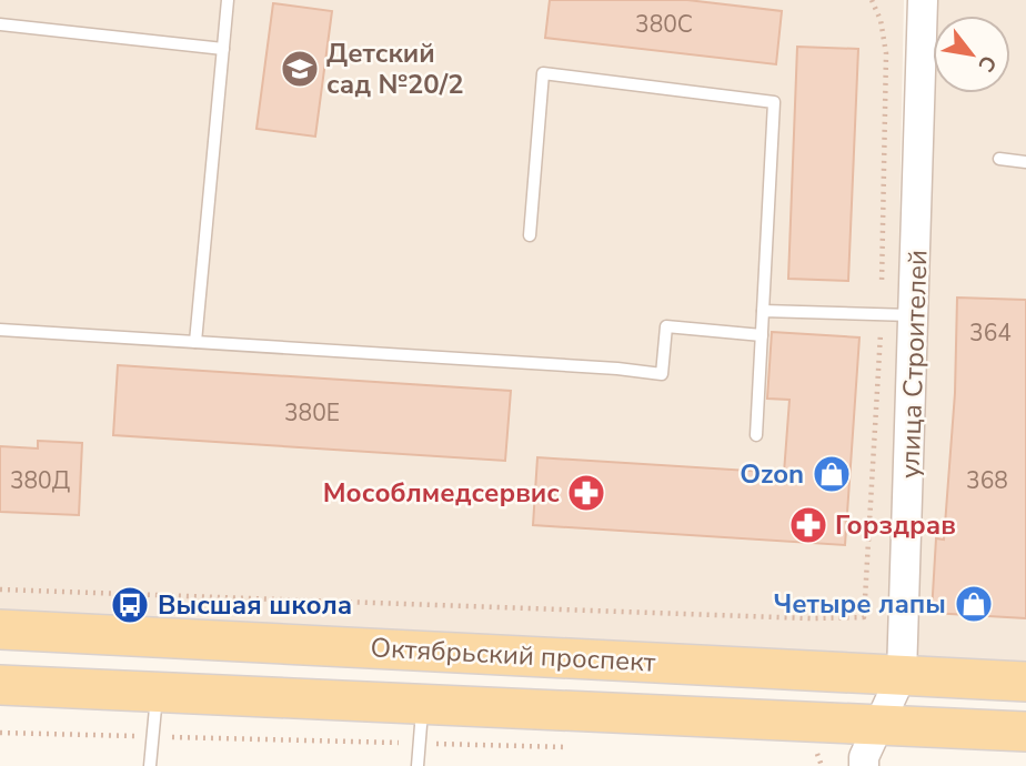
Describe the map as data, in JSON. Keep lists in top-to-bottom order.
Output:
{
  "streets": {
    "main road": ["Октябрьский проспект"],
    "street": ["улица Строителей"]
  },
  "crossings": [
    ["улица Строителей", "Октябрьский проспект"]
  ],
  "places": {
    "school or university": ["Детский сад №20/2"],
    "shop": ["Ozon", "Четыре лапы"],
    "pharmacy": ["Мособлмедсервис", "Горздрав"],
    "bus stop": ["Высшая школа"]
  },
  "house_numbers": [
    "380С",
    "364",
    "380Е",
    "380Д",
    "368"
  ],
  "north": "bottom right"
}
